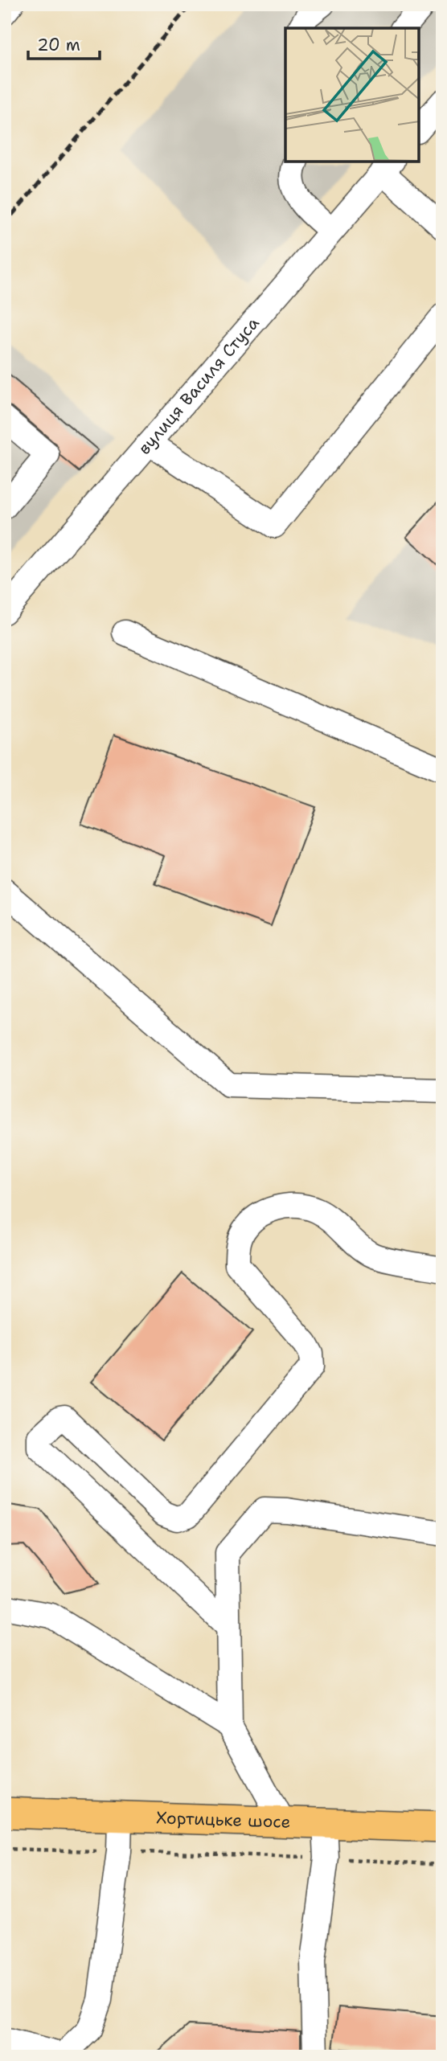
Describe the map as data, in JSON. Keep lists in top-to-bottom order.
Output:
{
  "streets": {
    "main road": ["Хортицьке шосе"],
    "street": ["вулиця Василя Стуса"]
  },
  "scale_bar": "20 m"
}
